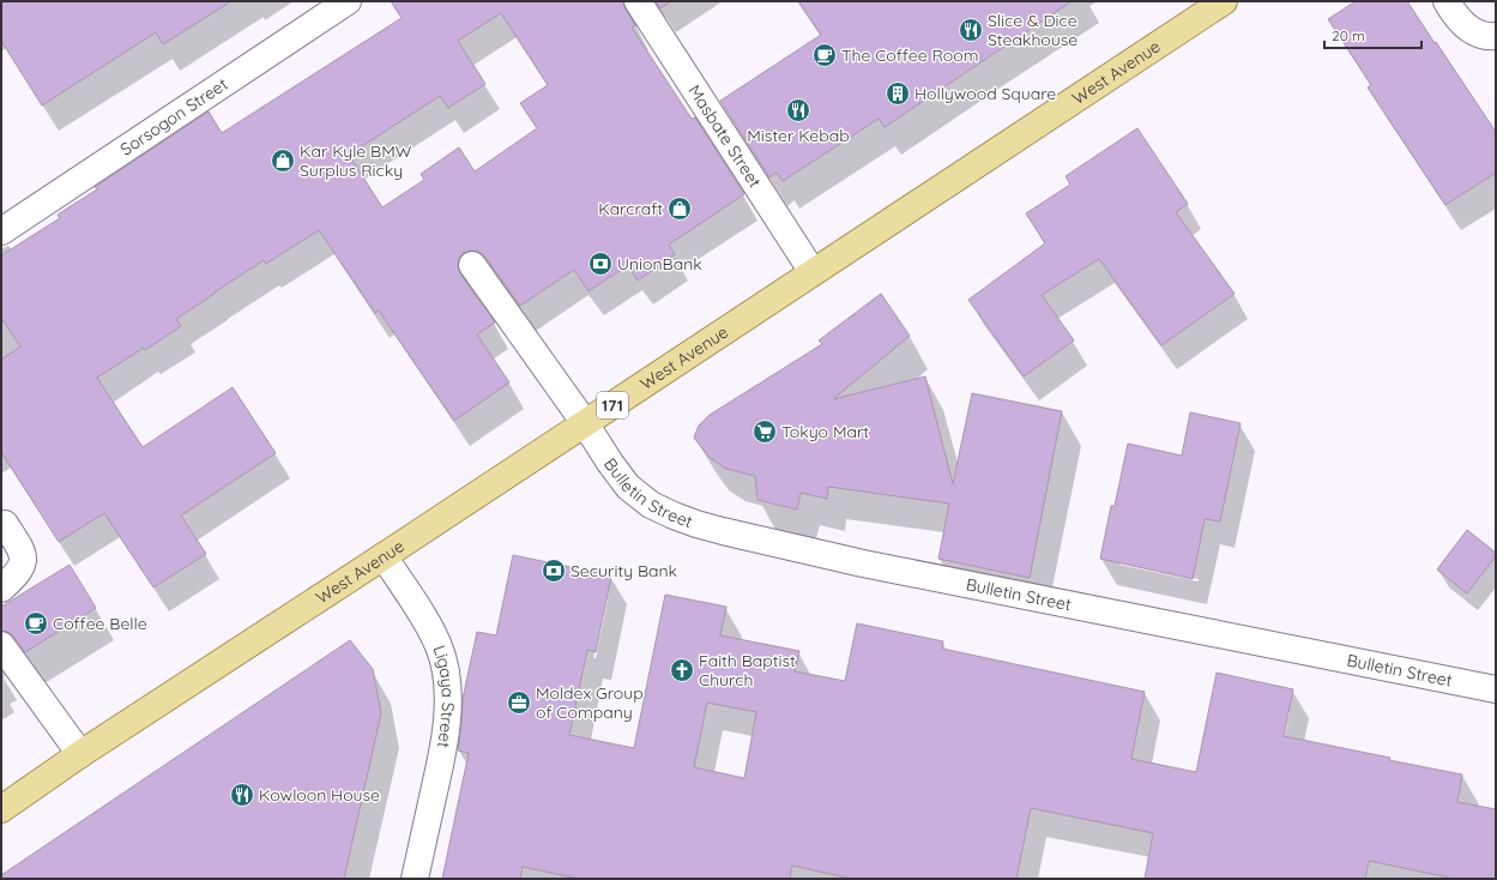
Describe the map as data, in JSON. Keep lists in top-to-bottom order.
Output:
{
  "streets": {
    "main road": ["West Avenue", "171"],
    "street": [
      "Sorsogon Street",
      "Masbate Street",
      "Bulletin Street",
      "Ligaya Street"
    ]
  },
  "crossings": [
    ["West Avenue", "Masbate Street"],
    ["West Avenue", "Bulletin Street"],
    ["West Avenue", "Ligaya Street"]
  ],
  "places": {
    "restaurant": ["Slice & Dice Steakhouse", "Mister Kebab", "Kowloon House"],
    "cafe": ["The Coffee Room", "Coffee Belle"],
    "building": ["Hollywood Square"],
    "shop": ["Kar Kyle BMW Surplus Ricky", "Karcraft"],
    "bank": ["UnionBank", "Security Bank"],
    "supermarket": ["Tokyo Mart"],
    "church": ["Faith Baptist Church"],
    "office": ["Moldex Group of Company"]
  },
  "scale_bar": "20 m"
}
